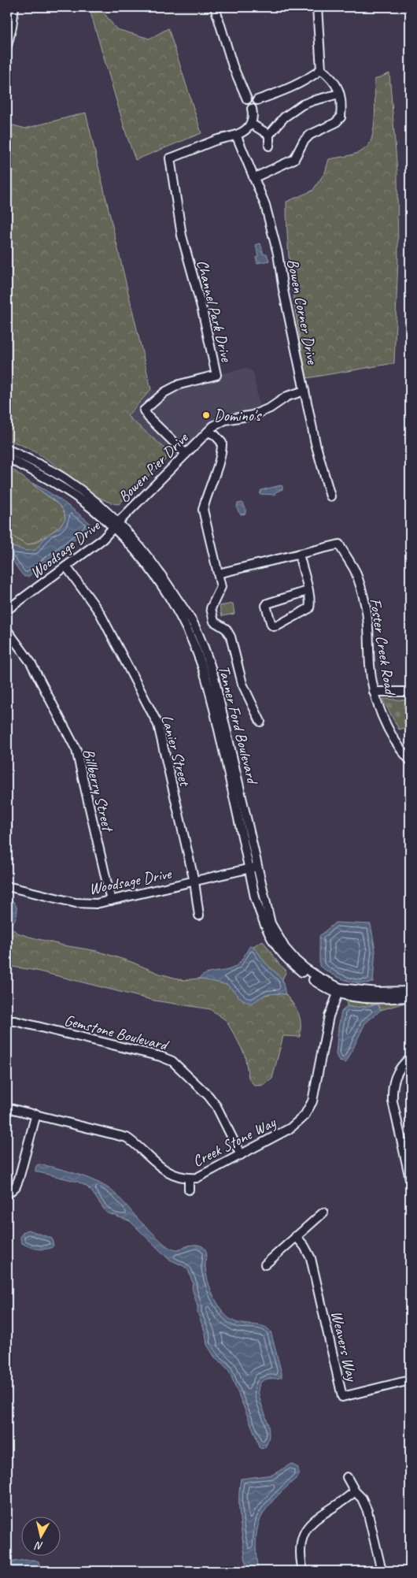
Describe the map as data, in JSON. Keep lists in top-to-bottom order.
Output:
{
  "streets": {
    "street": [
      "Channel Park Drive",
      "Bowen Corner Drive",
      "Bowen Pier Drive",
      "Woodsage Drive",
      "Foster Creek Road",
      "Tanner Ford Boulevard",
      "Lanier Street",
      "Billberry Street",
      "Gemstone Boulevard",
      "Creek Stone Way",
      "Weavers Way"
    ]
  },
  "crossings": [
    ["Channel Park Drive", "Bowen Corner Drive"],
    ["Channel Park Drive", "Bowen Pier Drive"],
    ["Bowen Corner Drive", "Bowen Pier Drive"],
    ["Bowen Pier Drive", "Woodsage Drive"],
    ["Bowen Pier Drive", "Tanner Ford Boulevard"],
    ["Woodsage Drive", "Tanner Ford Boulevard"],
    ["Woodsage Drive", "Lanier Street"],
    ["Woodsage Drive", "Billberry Street"],
    ["Tanner Ford Boulevard", "Creek Stone Way"],
    ["Gemstone Boulevard", "Creek Stone Way"]
  ],
  "places": ["Domino's"],
  "north": "bottom"
}
